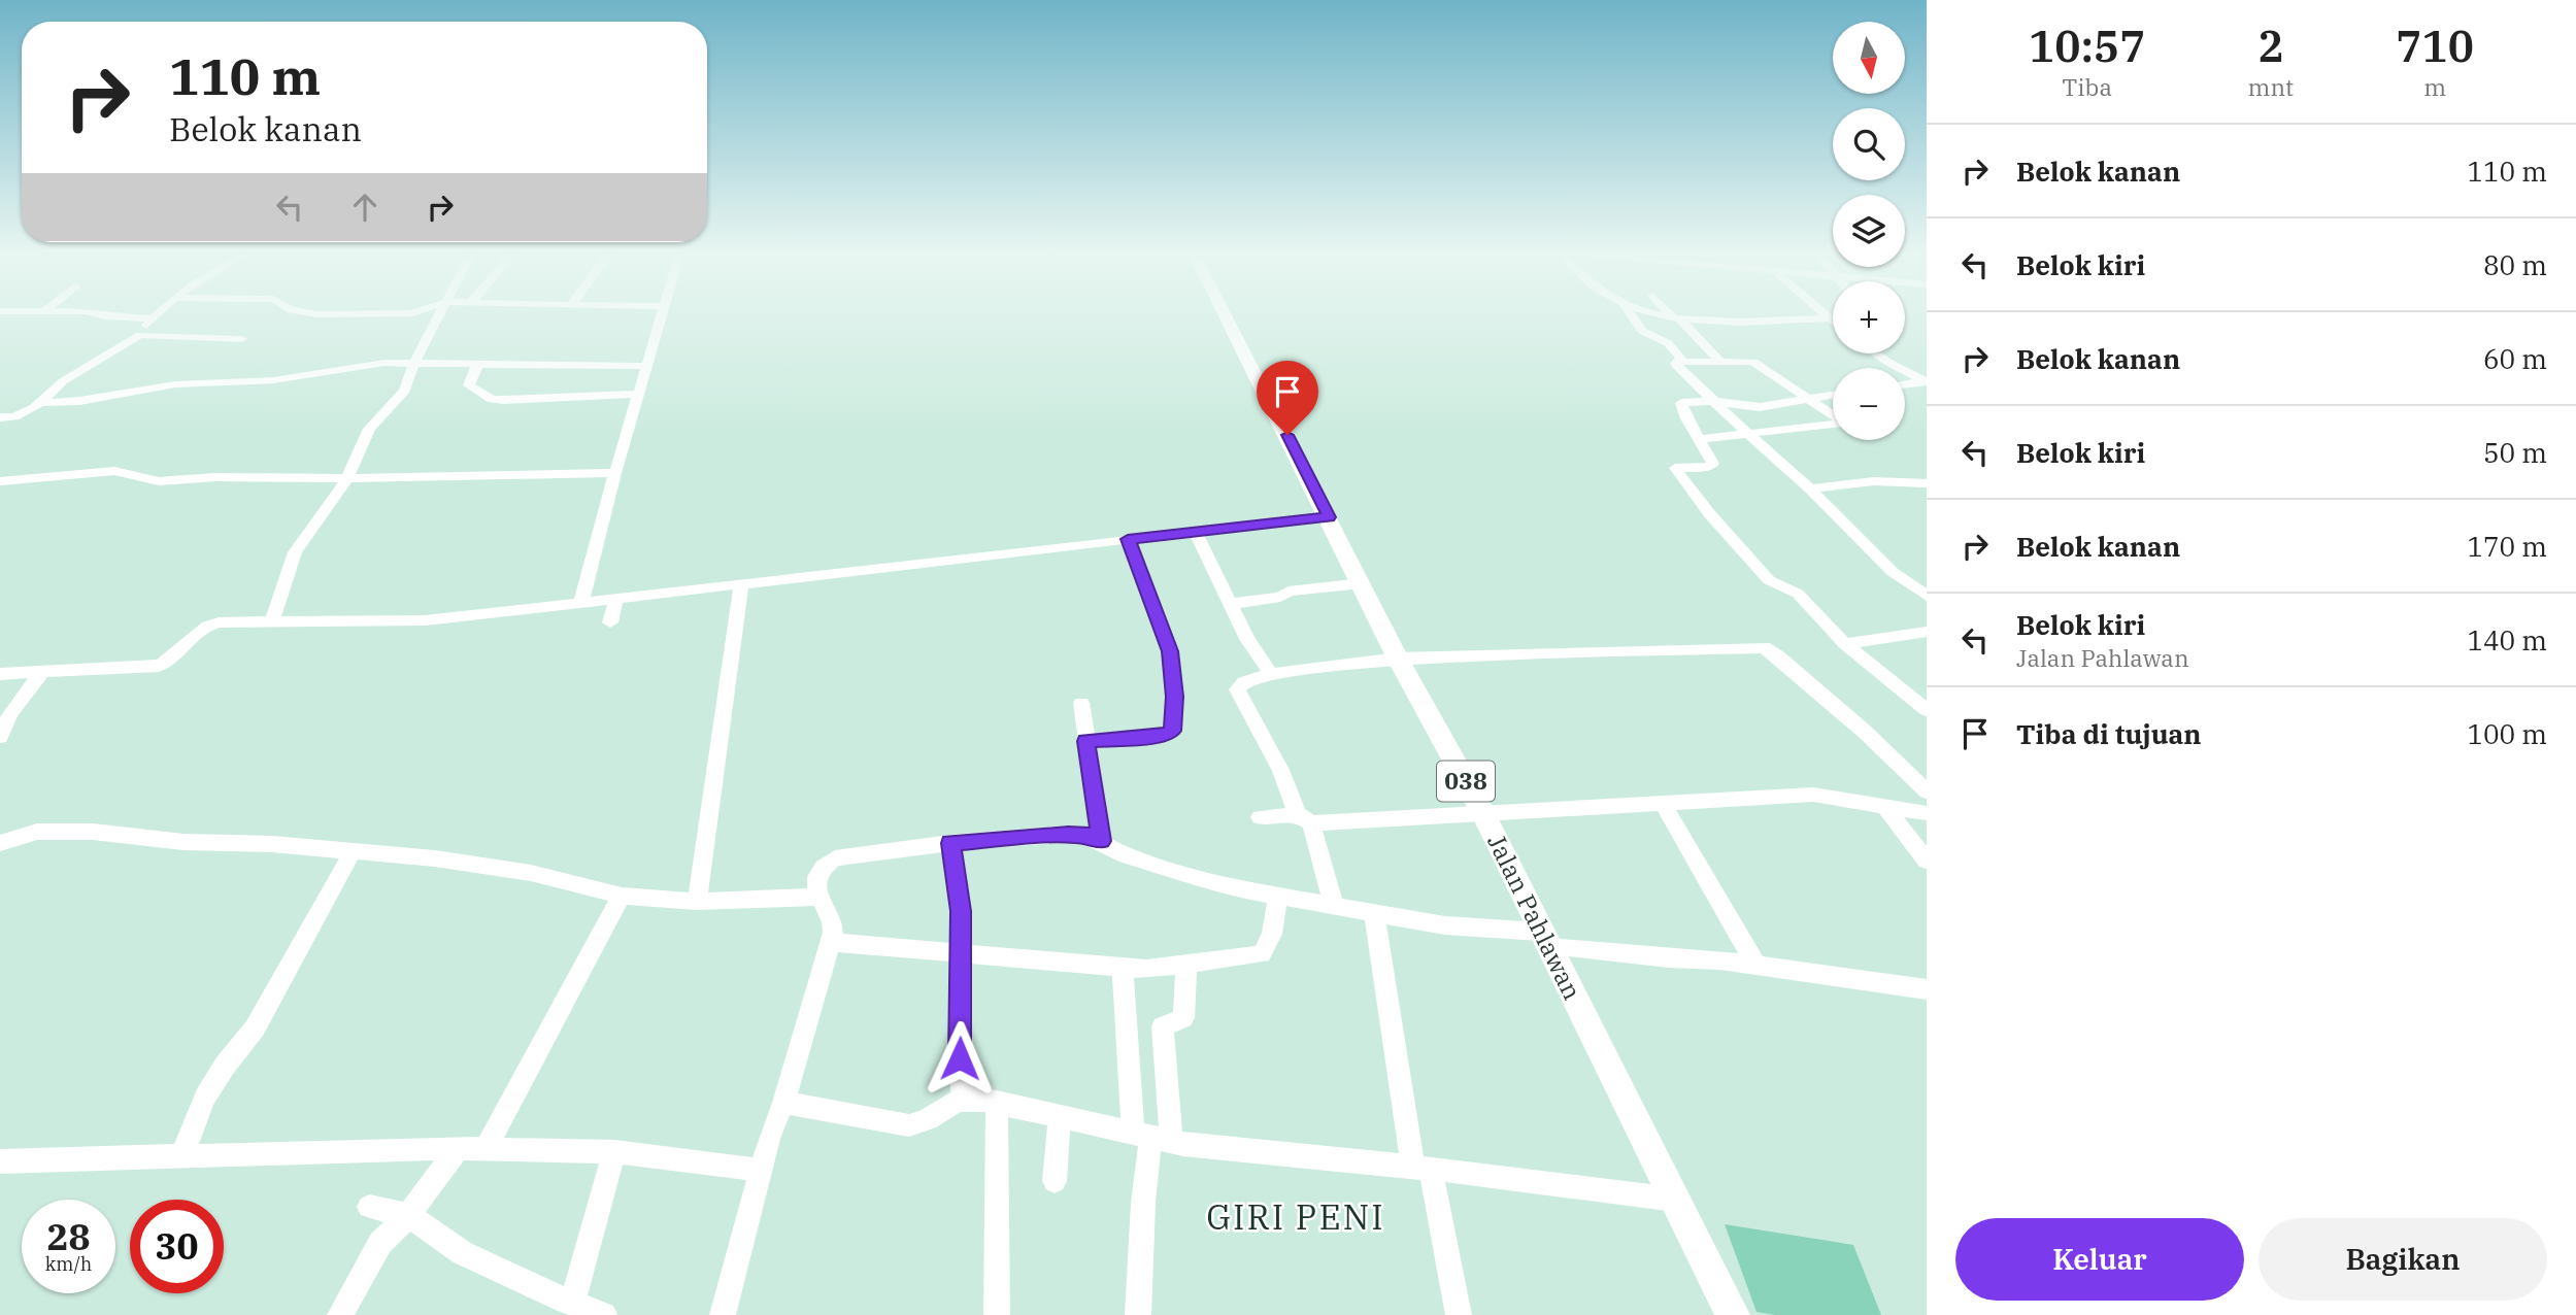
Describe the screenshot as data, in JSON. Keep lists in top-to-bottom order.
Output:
{
  "streets": {
    "main road": ["038", "Jalan Pahlawan"]
  },
  "districts": ["GIRI PENI"],
  "north": "bottom",
  "page": {
    "eta": [
      "10:57",
      "Tiba",
      "2",
      "mnt",
      "710",
      "m"
    ],
    "map_buttons": ["+", "−"],
    "turn": ["110 m", "Belok kanan"],
    "list": [
      {
        "name": "Belok kanan",
        "value": "110 m"
      },
      {
        "name": "Belok kiri",
        "value": "80 m"
      },
      {
        "name": "Belok kanan",
        "value": "60 m"
      },
      {
        "name": "Belok kiri",
        "value": "50 m"
      },
      {
        "name": "Belok kanan",
        "value": "170 m"
      },
      {
        "name": "Belok kiri",
        "note": "Jalan Pahlawan",
        "value": "140 m"
      },
      {
        "name": "Tiba di tujuan",
        "value": "100 m"
      }
    ],
    "speed": "28 km/h",
    "limit": "30",
    "buttons": ["Keluar", "Bagikan"]
  }
}
